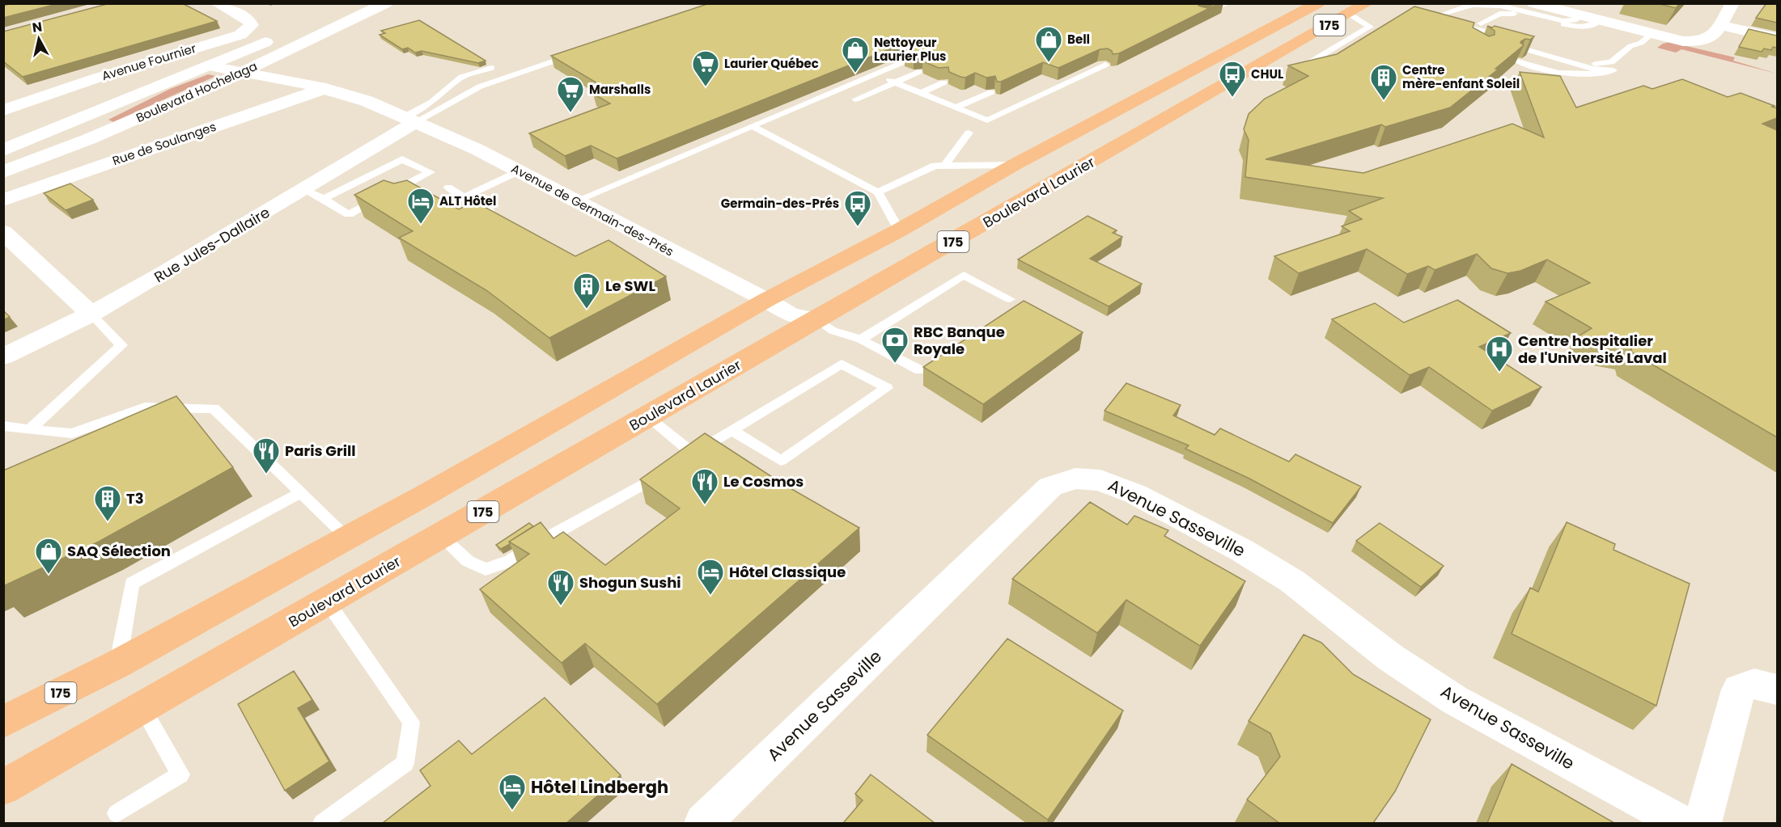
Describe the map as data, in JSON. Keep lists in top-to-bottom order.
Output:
{
  "streets": {
    "main road": ["175", "Boulevard Laurier"],
    "street": [
      "Avenue Fournier",
      "Boulevard Hochelaga",
      "Rue de Soulanges",
      "Avenue de Germain-des-Prés",
      "Rue Jules-Dallaire",
      "Avenue Sasseville"
    ]
  },
  "crossings": [
    ["175", "Avenue de Germain-des-Prés"],
    ["Boulevard Hochelaga", "Avenue de Germain-des-Prés"],
    ["Rue de Soulanges", "Avenue de Germain-des-Prés"],
    ["Boulevard Laurier", "Avenue de Germain-des-Prés"],
    ["Avenue de Germain-des-Prés", "Rue Jules-Dallaire"]
  ],
  "places": {
    "shop": ["Bell", "Nettoyeur Laurier Plus", "SAQ Sélection"],
    "supermarket": ["Laurier Québec", "Marshalls"],
    "bus stop": ["CHUL", "Germain-des-Prés"],
    "building": ["Centre mère-enfant Soleil", "Le SWL", "T3"],
    "hotel": ["ALT Hôtel", "Hôtel Classique", "Hôtel Lindbergh"],
    "bank": ["RBC Banque Royale"],
    "hospital": ["Centre hospitalier de l'Université Laval"],
    "restaurant": ["Paris Grill", "Le Cosmos", "Shogun Sushi"]
  },
  "north": "top"
}
